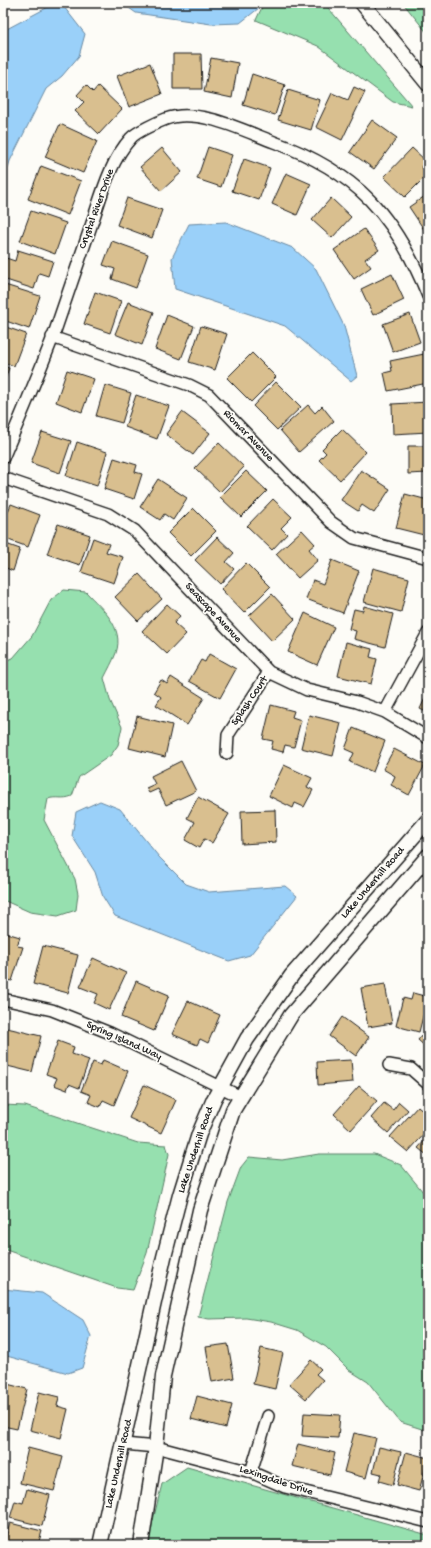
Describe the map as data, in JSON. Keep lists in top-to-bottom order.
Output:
{
  "streets": {
    "street": [
      "Crystal River Drive",
      "Riomar Avenue",
      "Seascape Avenue",
      "Splash Court",
      "Lake Underhill Road",
      "Spring Island Way",
      "Lexingdale Drive"
    ]
  },
  "crossings": [
    ["Crystal River Drive", "Riomar Avenue"],
    ["Seascape Avenue", "Splash Court"],
    ["Lake Underhill Road", "Spring Island Way"],
    ["Lake Underhill Road", "Lexingdale Drive"]
  ]
}
